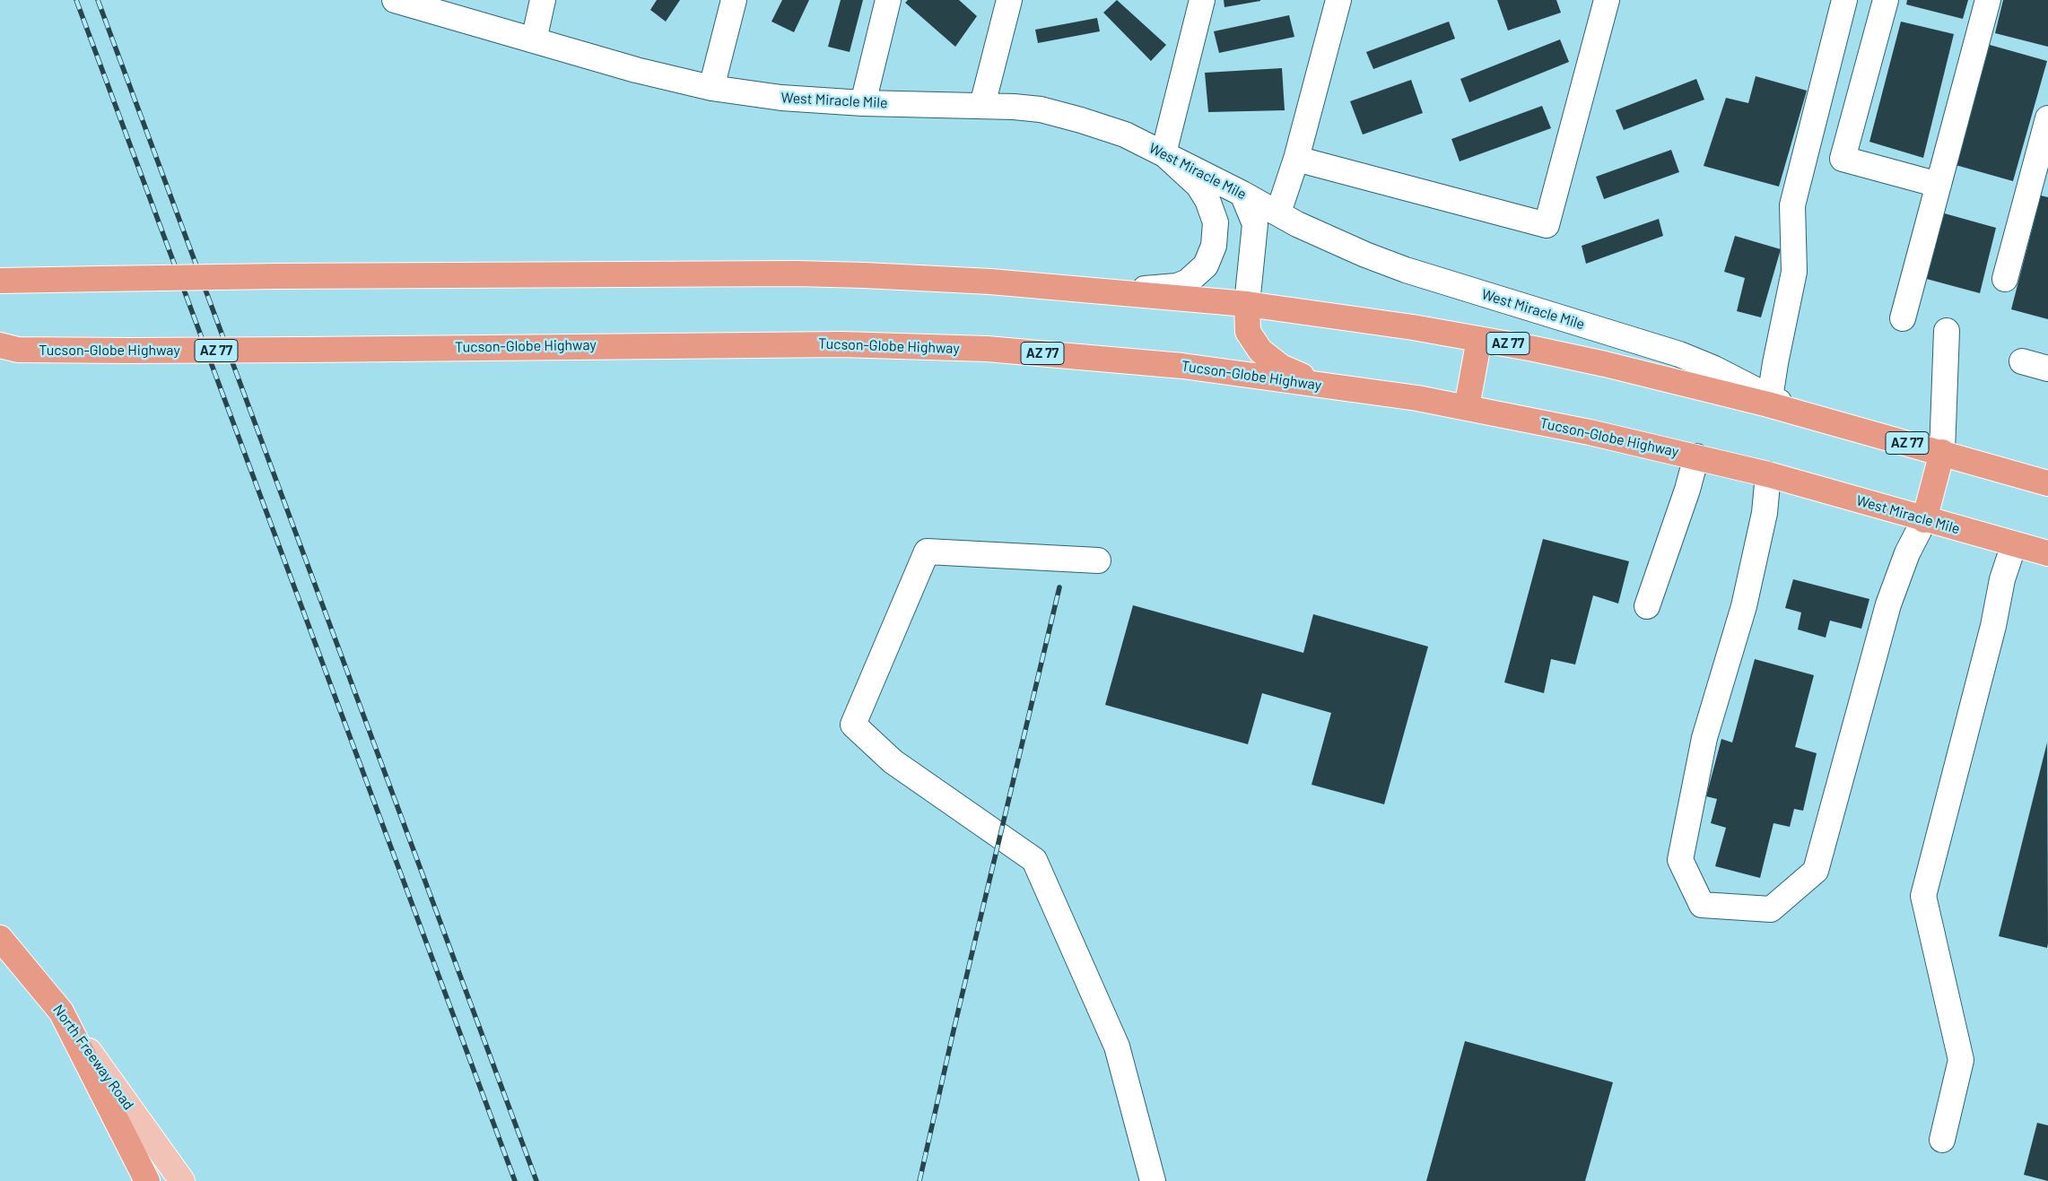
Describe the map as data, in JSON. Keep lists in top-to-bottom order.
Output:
{
  "streets": {
    "highway": [
      "West Miracle Mile",
      "AZ 77",
      "Tucson-Globe Highway",
      "North Freeway Road"
    ]
  },
  "crossings": [
    ["West Miracle Mile", "AZ 77"],
    ["West Miracle Mile", "Tucson-Globe Highway"]
  ]
}
